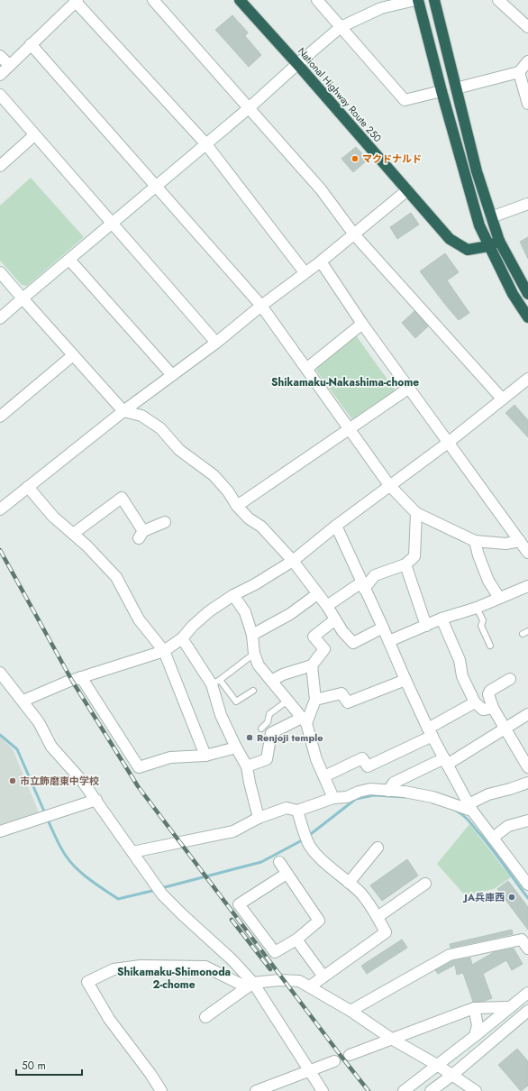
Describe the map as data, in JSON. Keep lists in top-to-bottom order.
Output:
{
  "streets": {
    "highway": ["National Highway Route 250"]
  },
  "districts": ["Shikamaku-Nakashima-chome", "Shikamaku-Shimonoda 2-chome"],
  "places": [
    "マクドナルド",
    "Renjoji temple",
    "市立飾磨東中学校",
    "JA兵庫西"
  ],
  "scale_bar": "50 m"
}
